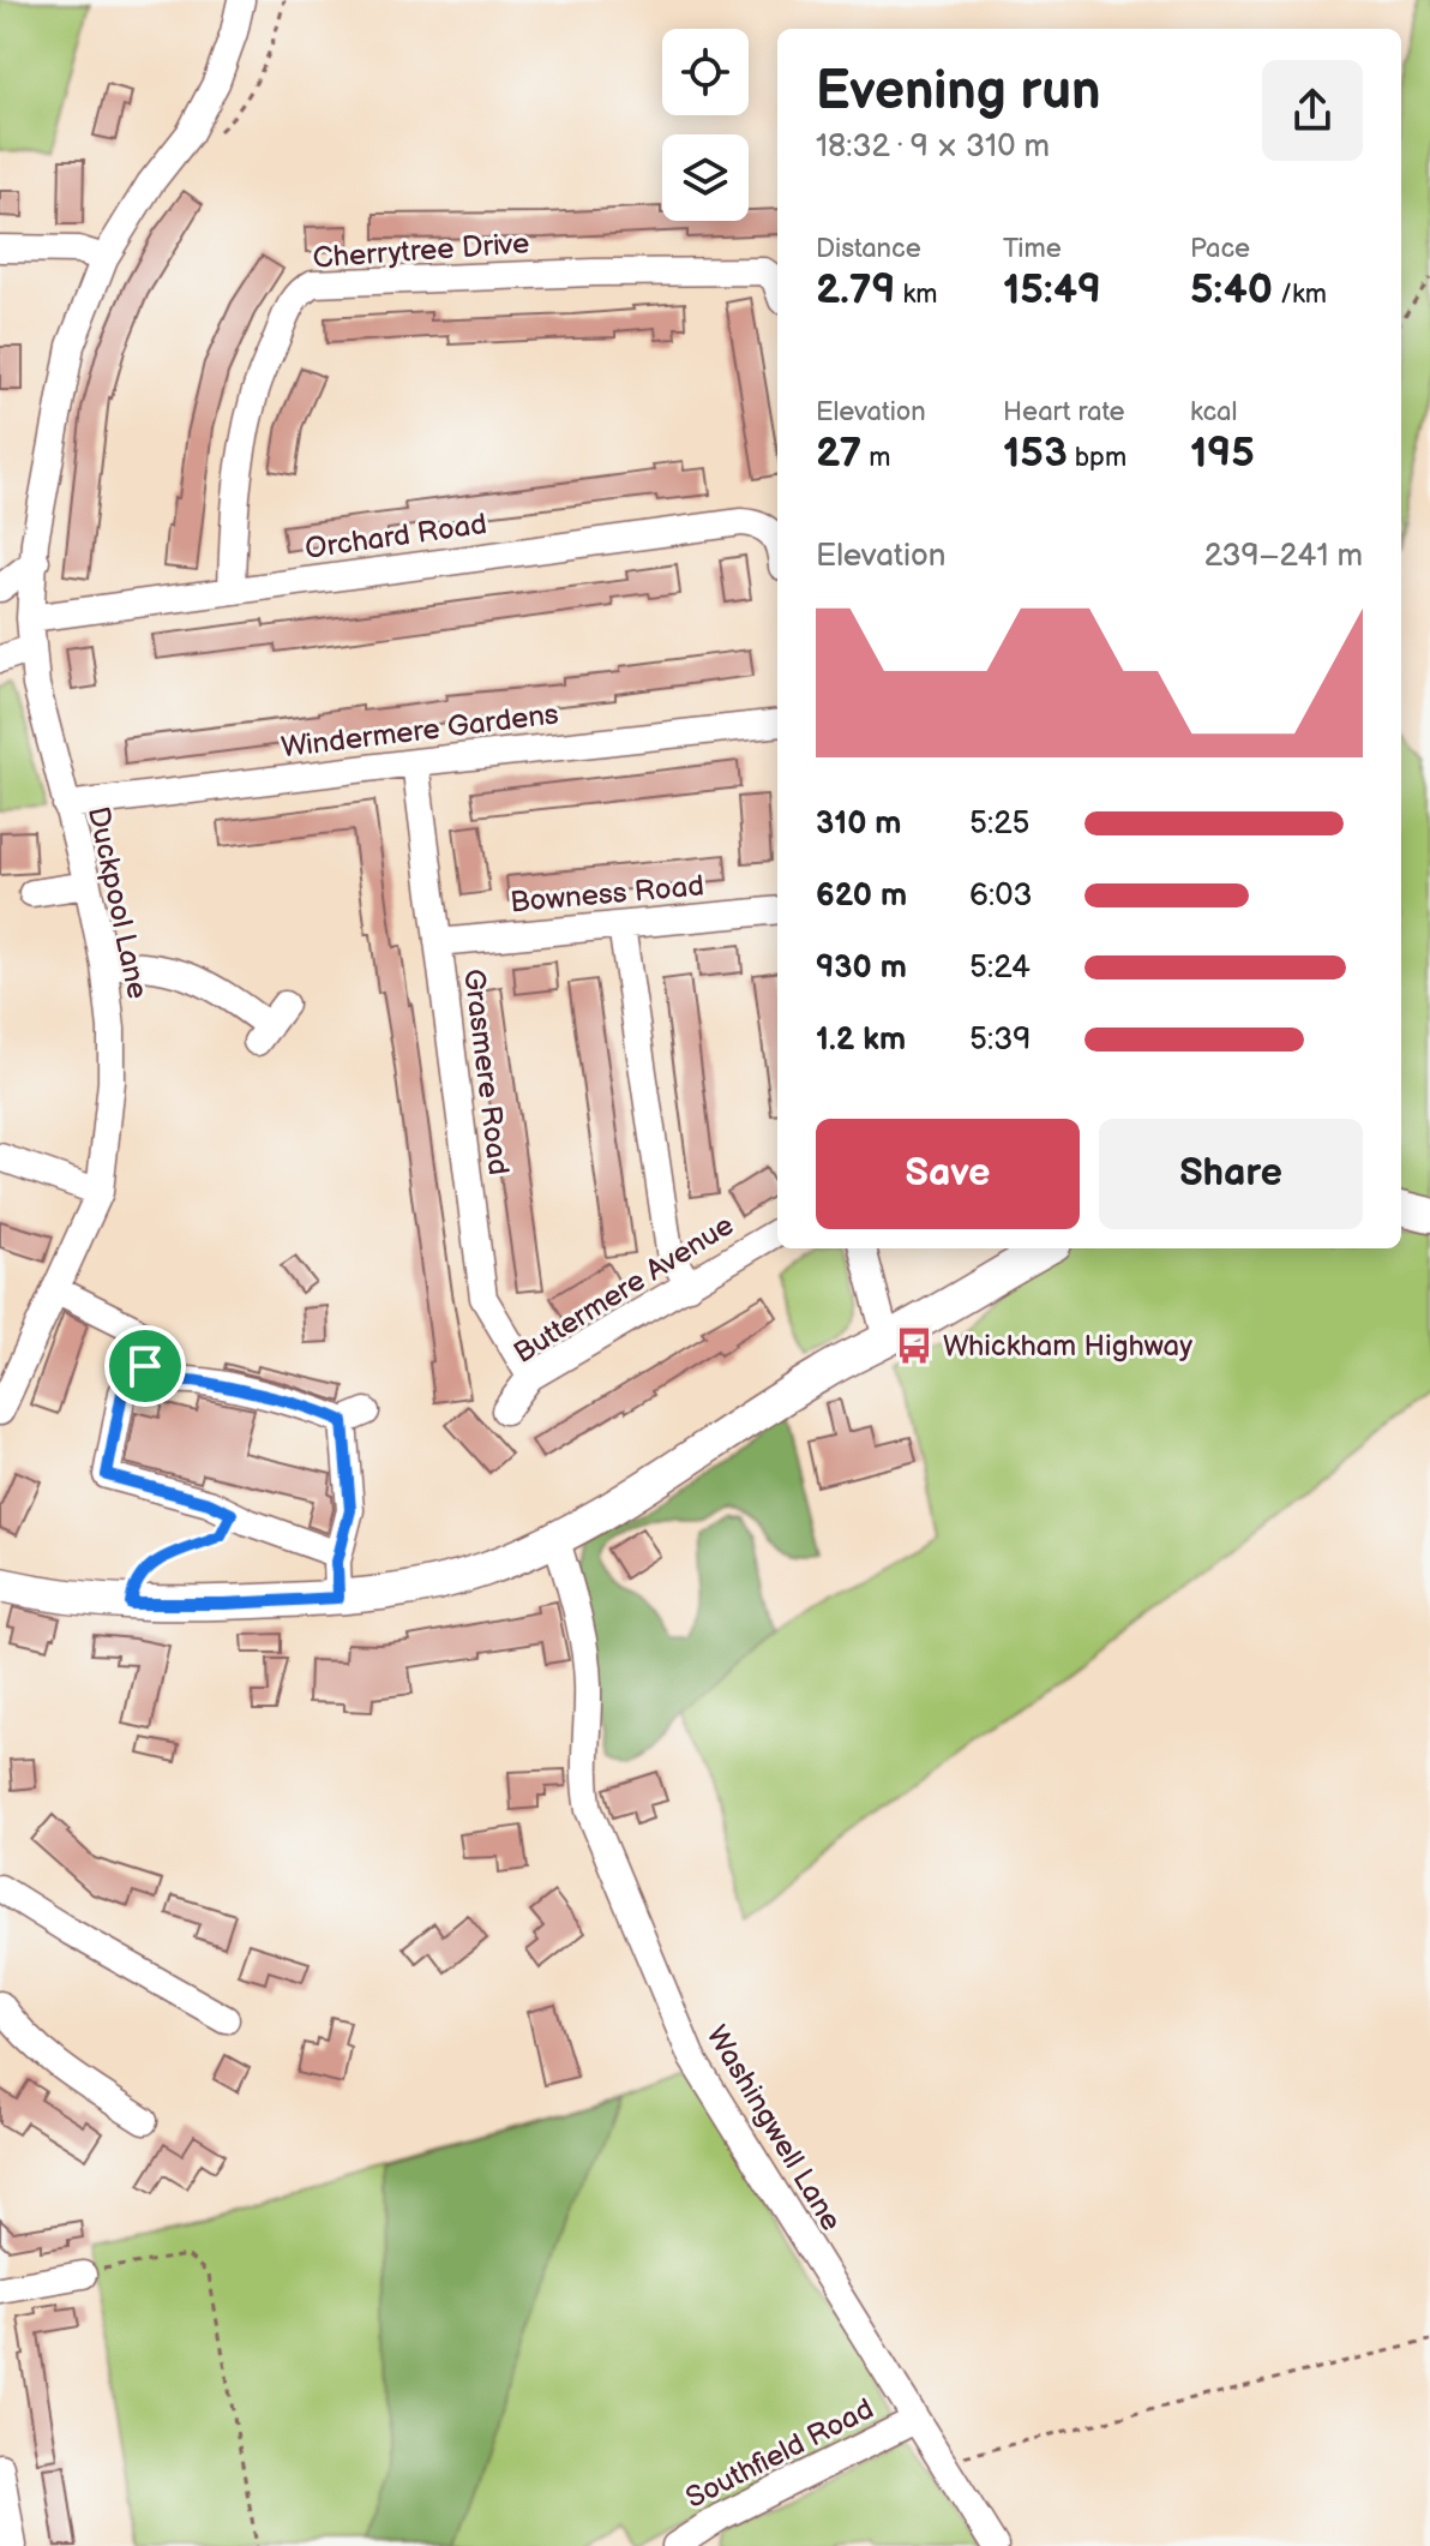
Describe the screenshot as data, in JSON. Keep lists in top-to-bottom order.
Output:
{
  "streets": {
    "street": [
      "Cherrytree Drive",
      "Orchard Road",
      "Windermere Gardens",
      "Bowness Road",
      "Duckpool Lane",
      "Grasmere Road",
      "Buttermere Avenue",
      "Washingwell Lane",
      "Southfield Road"
    ]
  },
  "crossings": [
    ["Cherrytree Drive", "Orchard Road"],
    ["Orchard Road", "Duckpool Lane"],
    ["Windermere Gardens", "Duckpool Lane"],
    ["Windermere Gardens", "Grasmere Road"],
    ["Bowness Road", "Grasmere Road"],
    ["Grasmere Road", "Buttermere Avenue"],
    ["Washingwell Lane", "Southfield Road"]
  ],
  "places": {
    "bus stop": ["Whickham Highway"]
  },
  "page": {
    "heading": ["Evening run", "18:32 · 9 × 310 m"],
    "stats": [
      ["Distance", "2.79 km"],
      ["Time", "15:49"],
      ["Pace", "5:40 /km"],
      ["Elevation", "27 m"],
      ["Heart rate", "153 bpm"],
      ["kcal", "195"]
    ],
    "chart": ["Elevation", "239–241 m"],
    "list": [
      {
        "name": "310 m",
        "note": "5:25"
      },
      {
        "name": "620 m",
        "note": "6:03"
      },
      {
        "name": "930 m",
        "note": "5:24"
      },
      {
        "name": "1.2 km",
        "note": "5:39"
      }
    ],
    "buttons": ["Save", "Share"]
  }
}
